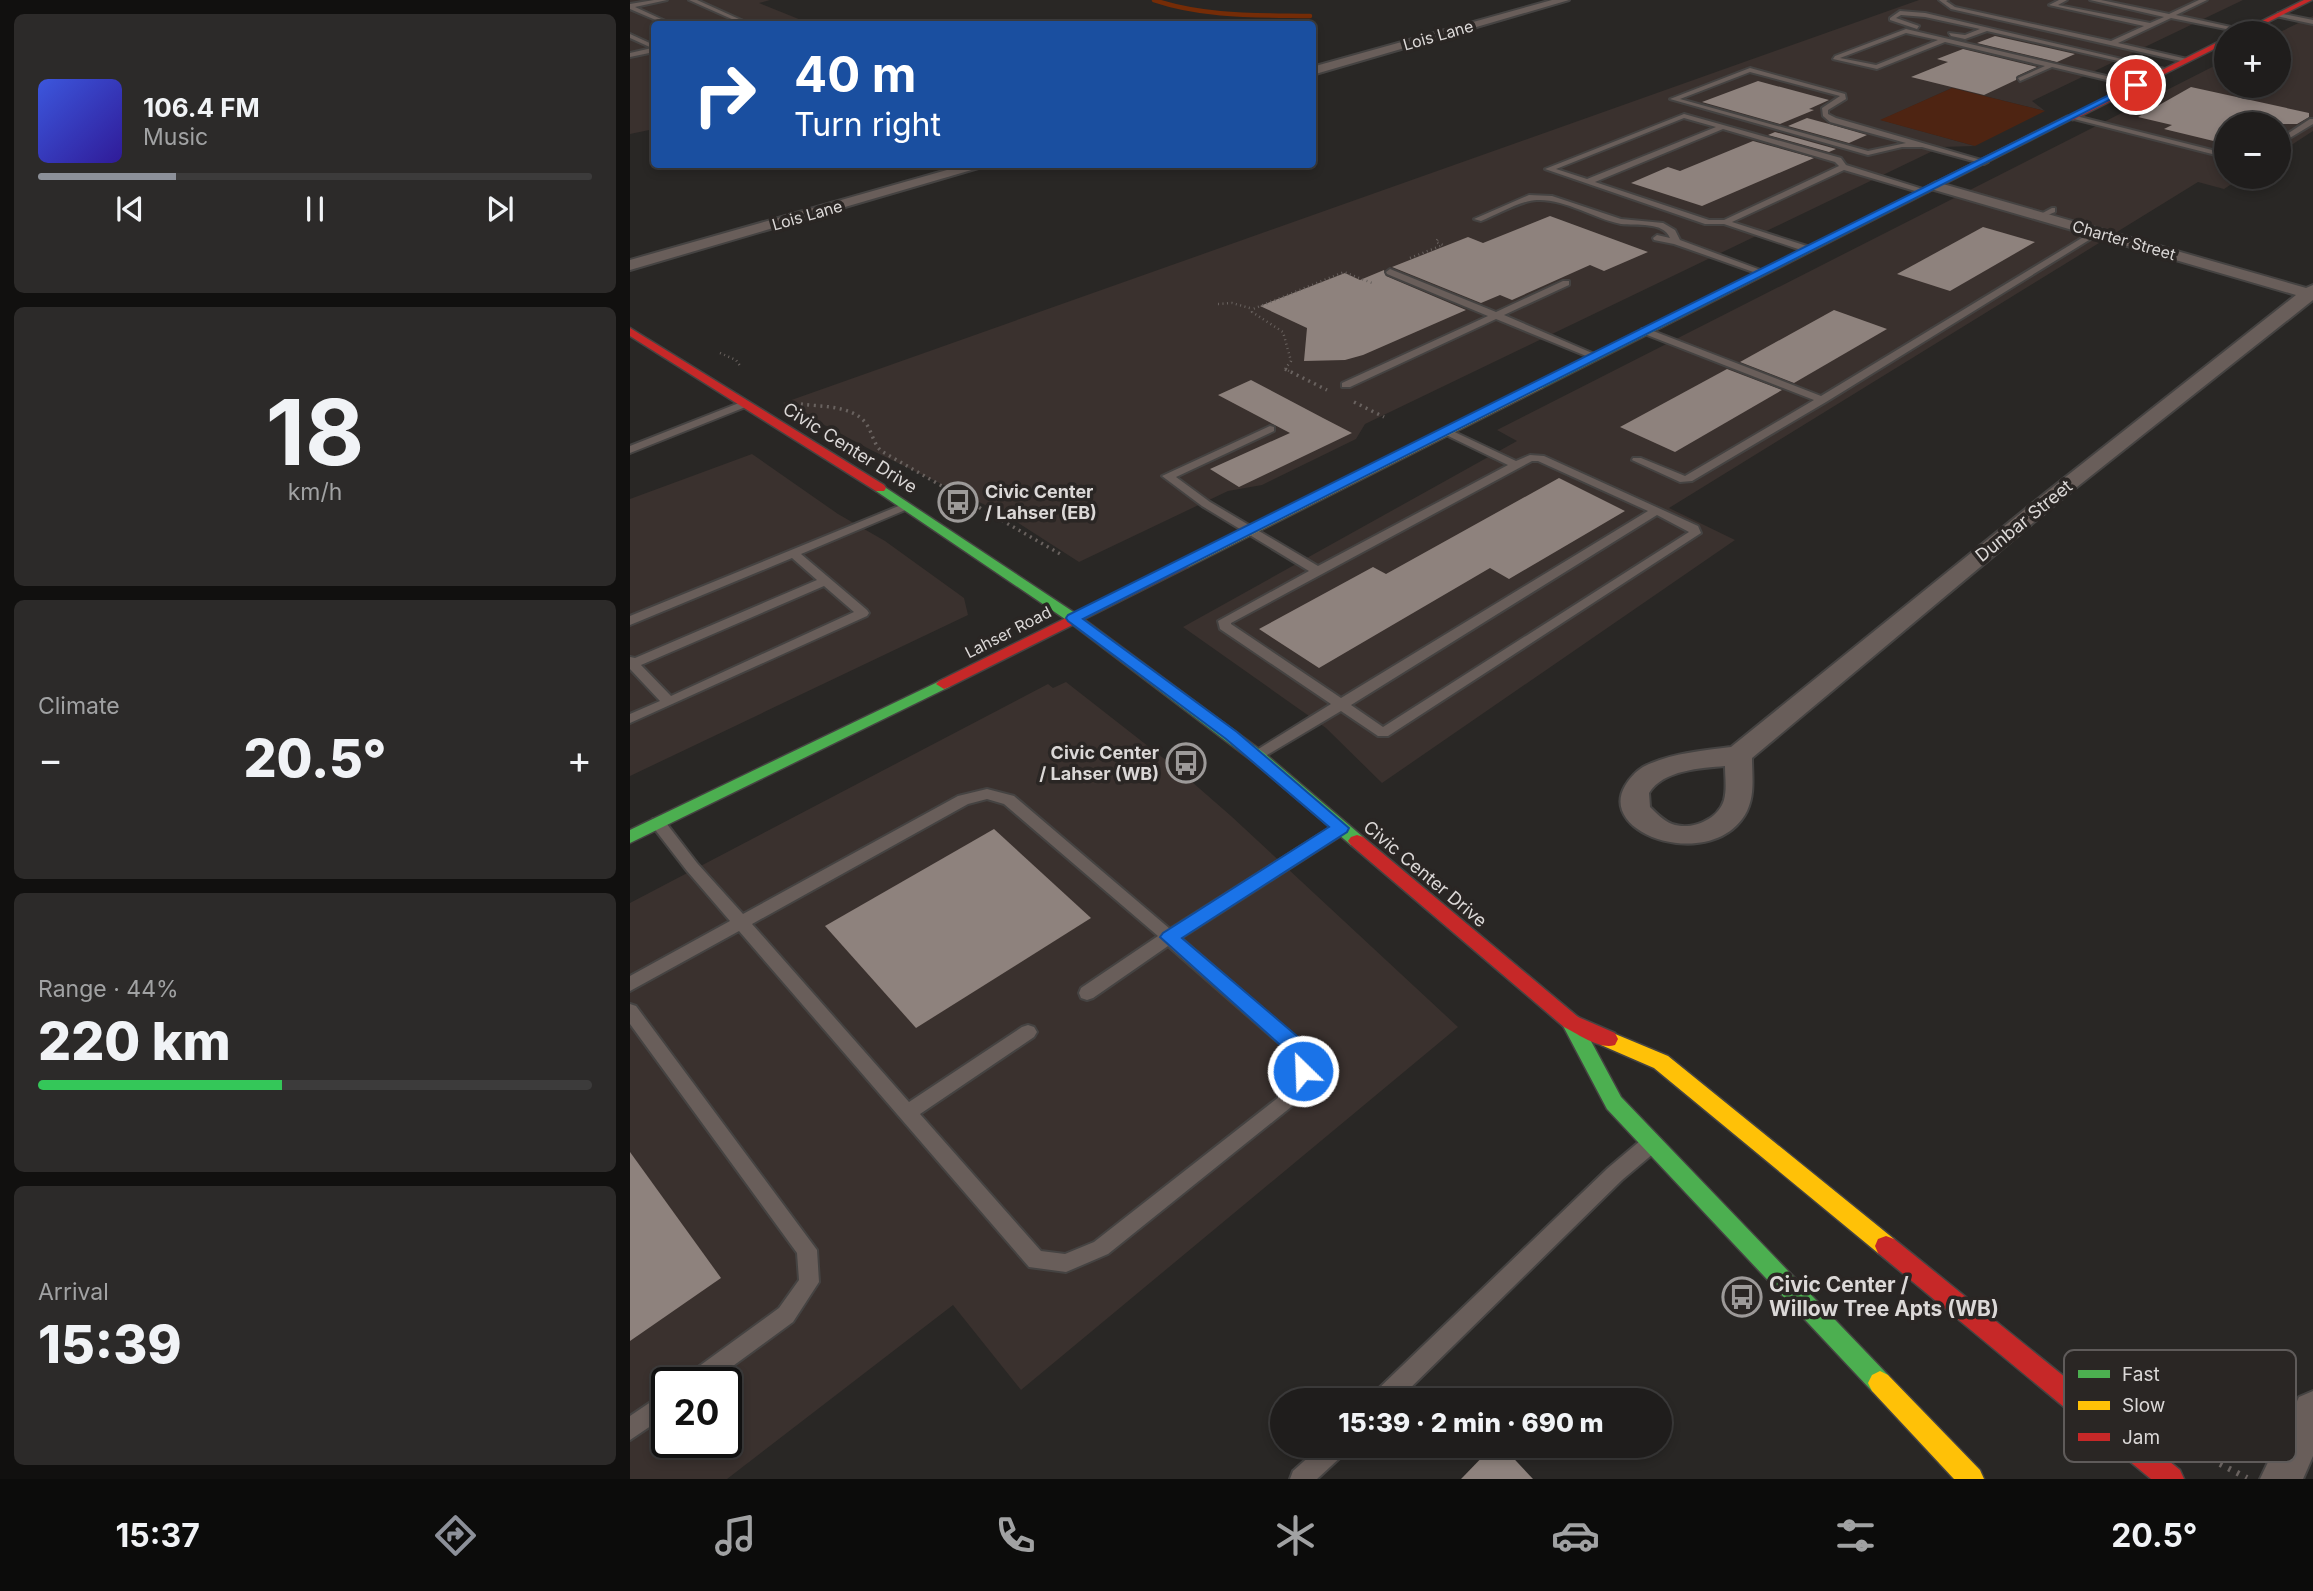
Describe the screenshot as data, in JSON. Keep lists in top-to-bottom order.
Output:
{
  "streets": {
    "main road": ["Civic Center Drive", "Lahser Road"],
    "street": ["Lois Lane", "Charter Street", "Dunbar Street"]
  },
  "crossings": [
    ["Charter Street", "Dunbar Street"],
    ["Charter Street", "Lahser Road"],
    ["Civic Center Drive", "Lahser Road"]
  ],
  "places": {
    "bus stop": ["Civic Center / Lahser (EB)", "Civic Center / Lahser (WB)", "Civic Center / Willow Tree Apts (WB)"]
  },
  "legend": ["Fast", "Slow", "Jam"],
  "page": {
    "map_buttons": ["+", "−"],
    "turn": ["40 m", "Turn right"],
    "song": ["106.4 FM", "Music"],
    "tile": [
      ["18", "km/h"],
      "Climate",
      ["Range · 44%", "220 km"],
      ["Arrival", "15:39"]
    ],
    "heat": ["−", "20.5°", "+"],
    "limit": "20",
    "trip": "15:39 · 2 min · 690 m",
    "tabs": ["15:37", "20.5°"]
  }
}
